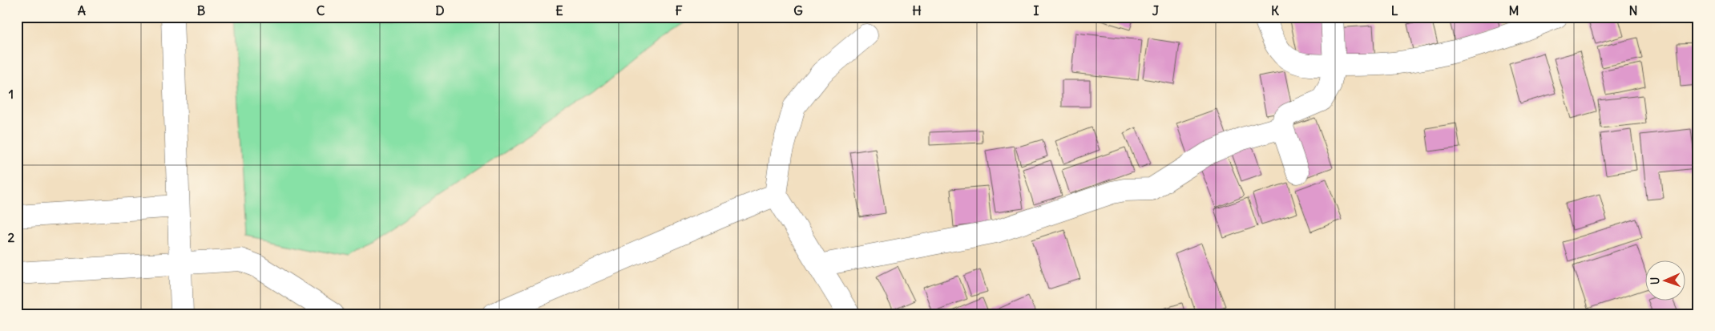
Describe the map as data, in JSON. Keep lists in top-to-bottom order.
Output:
{
  "north": "left",
  "grid": {
    "columns": [
      "A",
      "B",
      "C",
      "D",
      "E",
      "F",
      "G",
      "H",
      "I",
      "J",
      "K",
      "L",
      "M",
      "N"
    ],
    "rows": ["1", "2"]
  }
}
